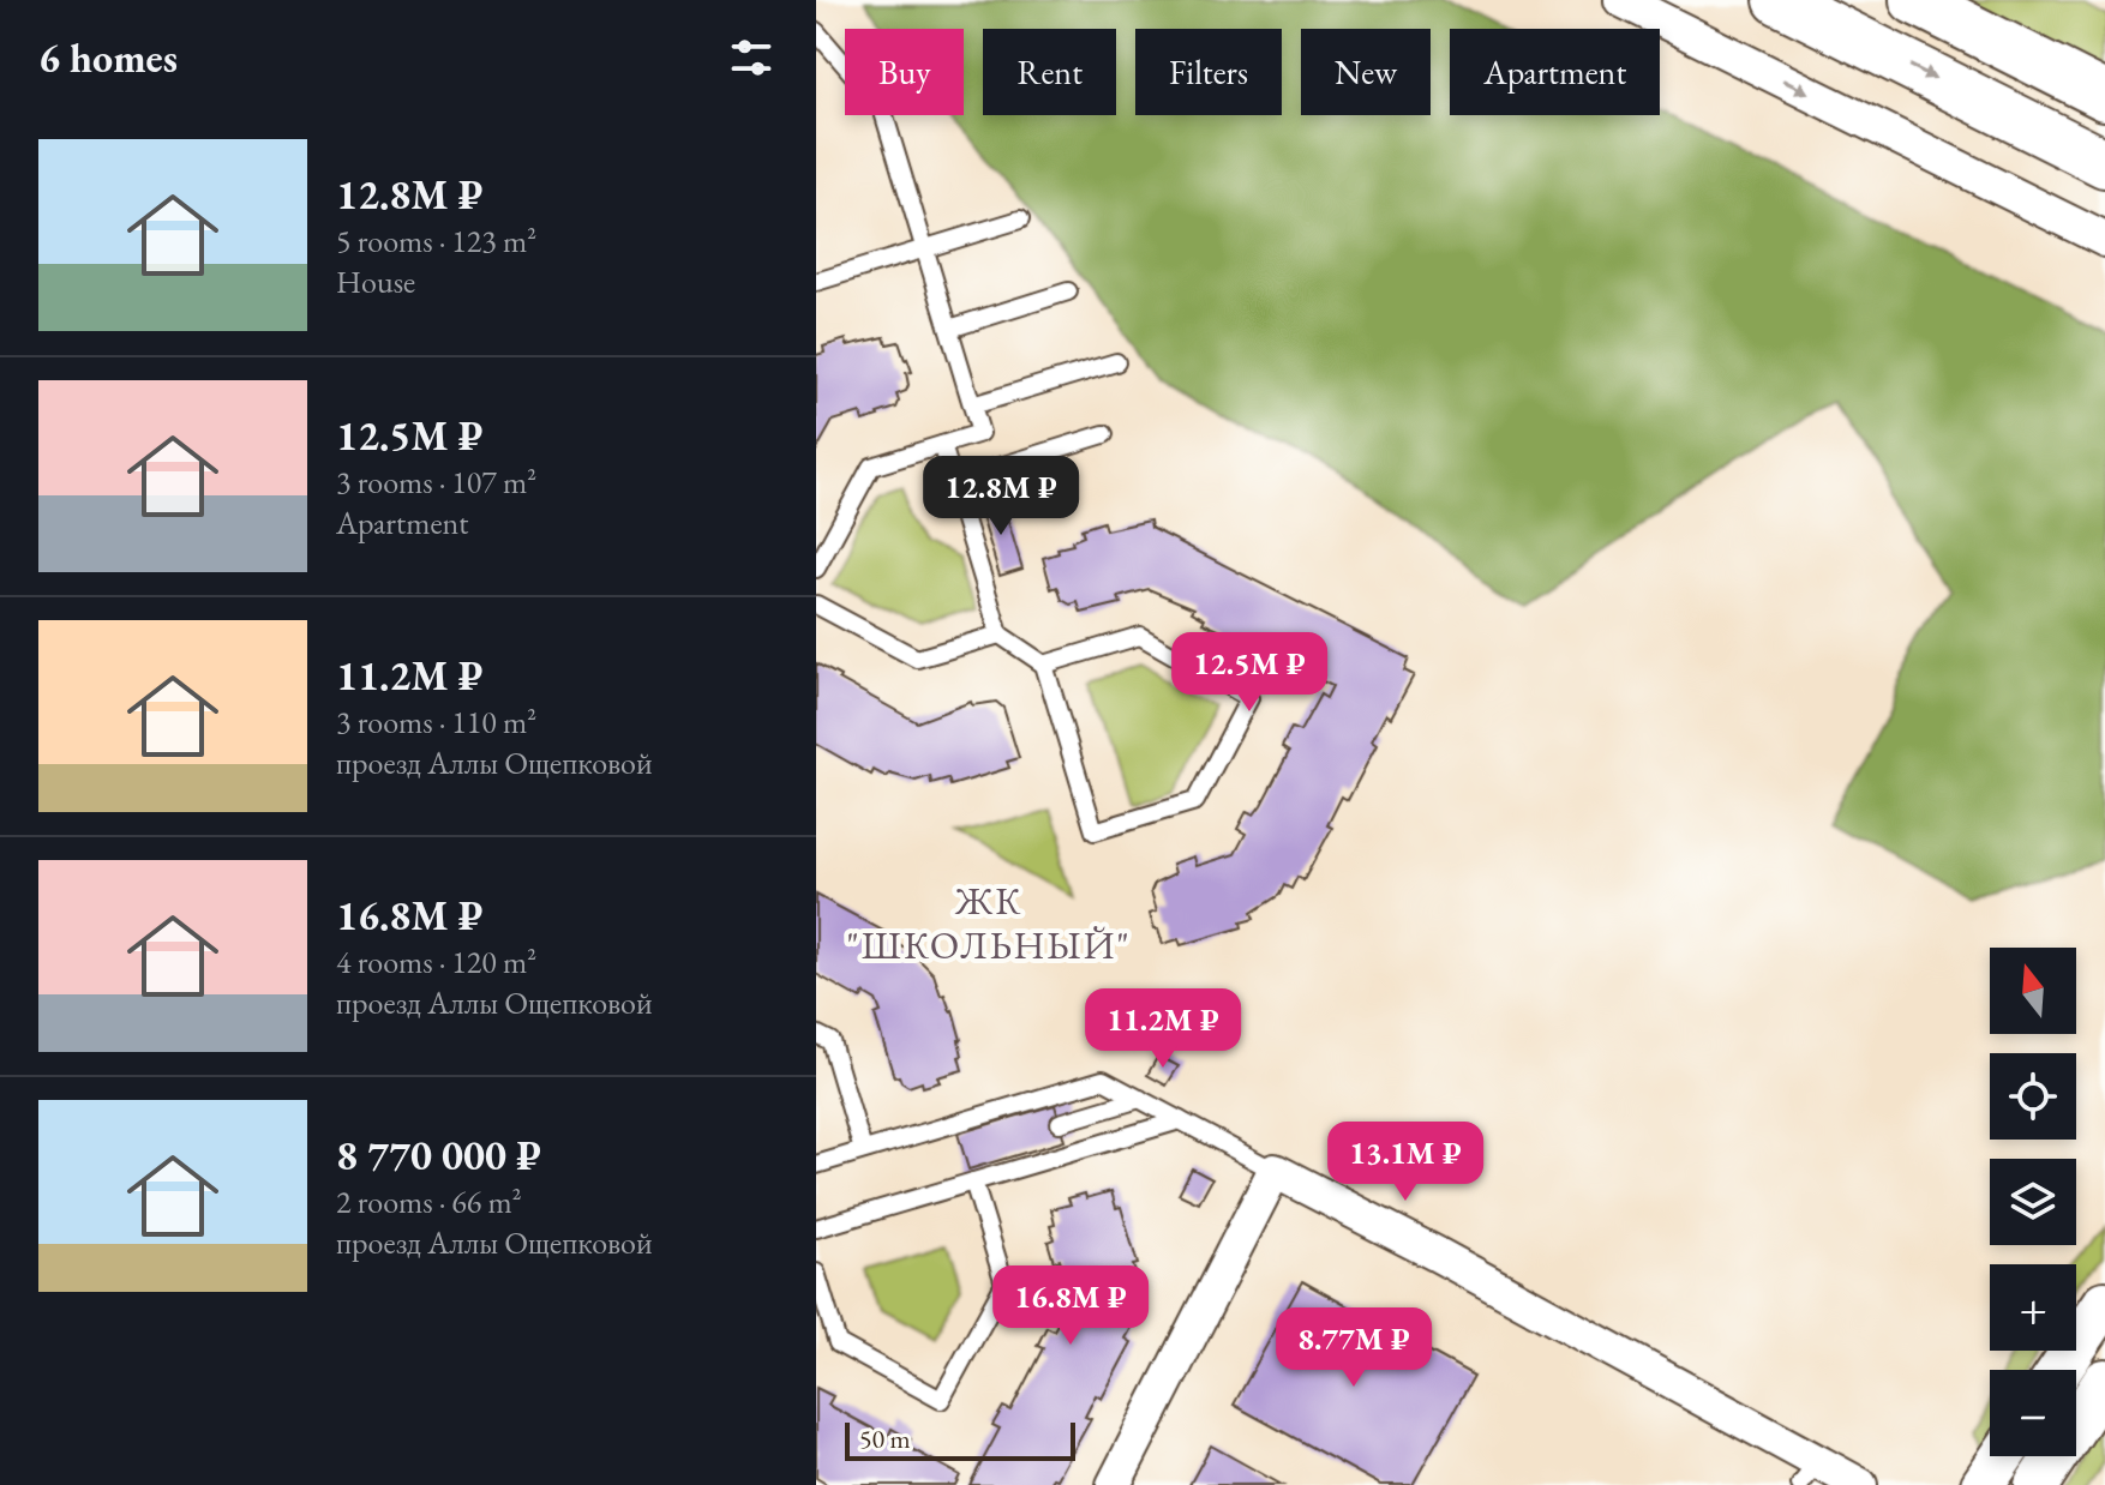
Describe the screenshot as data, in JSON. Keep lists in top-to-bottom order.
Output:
{
  "districts": ["ЖК \"ШКОЛЬНЫЙ\""],
  "scale_bar": "50 m",
  "north": "top",
  "page": {
    "heading": "6 homes",
    "chip": [
      "Buy",
      "Rent",
      "Filters",
      "New",
      "Apartment"
    ],
    "list": [
      {
        "name": "12.8M ₽",
        "note": "5 rooms · 123 m² · House"
      },
      {
        "name": "12.5M ₽",
        "note": "3 rooms · 107 m² · Apartment"
      },
      {
        "name": "11.2M ₽",
        "note": "3 rooms · 110 m² · проезд Аллы Ощепковой"
      },
      {
        "name": "16.8M ₽",
        "note": "4 rooms · 120 m² · проезд Аллы Ощепковой"
      },
      {
        "name": "8 770 000 ₽",
        "note": "2 rooms · 66 m² · проезд Аллы Ощепковой"
      }
    ],
    "price": [
      "12.8M ₽",
      "12.5M ₽",
      "11.2M ₽",
      "13.1M ₽",
      "16.8M ₽",
      "8.77M ₽"
    ],
    "map_buttons": ["+", "−"],
    "scale": "50 m"
  }
}
